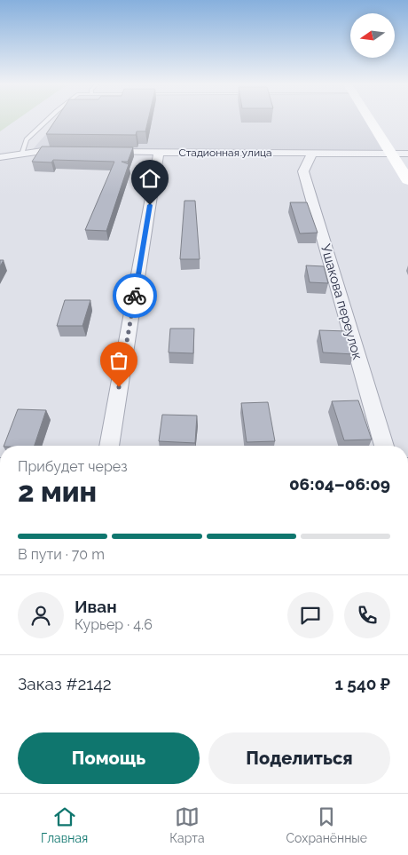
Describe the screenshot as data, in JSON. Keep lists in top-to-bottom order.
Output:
{
  "streets": {
    "street": ["Стадионная улица", "Ушакова переулок"]
  },
  "crossings": [
    ["Стадионная улица", "Ушакова переулок"]
  ],
  "north": "left",
  "page": {
    "heading": ["2 мин", "Прибудет через", "06:04–06:09"],
    "panel": [
      "Иван",
      "Курьер · 4.6",
      "Заказ #2142",
      "1 540 ₽"
    ],
    "bar": "В пути · 70 m",
    "buttons": ["Помощь", "Поделиться"],
    "tabs": ["Главная", "Карта", "Сохранённые"]
  }
}
